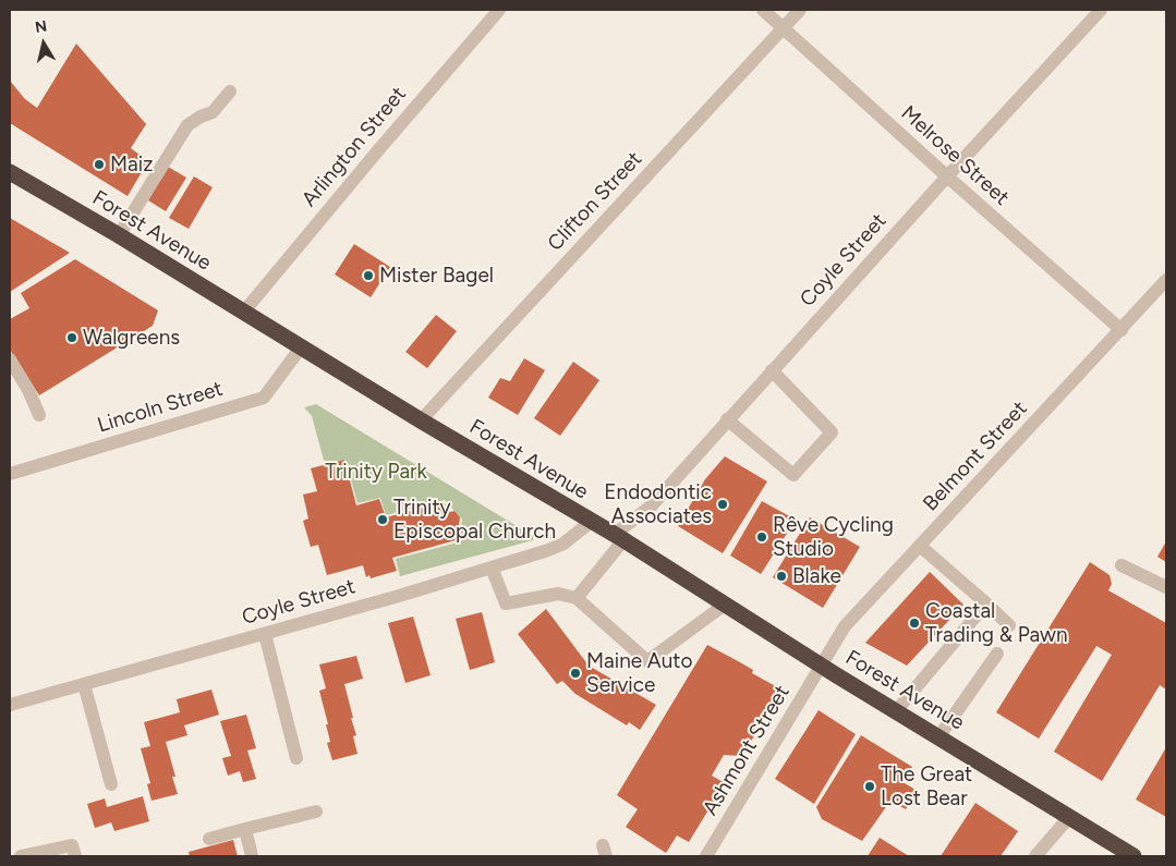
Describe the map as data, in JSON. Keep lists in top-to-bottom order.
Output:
{
  "streets": {
    "highway": ["Forest Avenue"],
    "street": [
      "Arlington Street",
      "Melrose Street",
      "Clifton Street",
      "Coyle Street",
      "Lincoln Street",
      "Belmont Street",
      "Ashmont Street"
    ]
  },
  "crossings": [
    ["Arlington Street", "Forest Avenue"],
    ["Melrose Street", "Clifton Street"],
    ["Melrose Street", "Coyle Street"],
    ["Melrose Street", "Belmont Street"],
    ["Clifton Street", "Forest Avenue"],
    ["Forest Avenue", "Coyle Street"],
    ["Forest Avenue", "Lincoln Street"],
    ["Forest Avenue", "Belmont Street"],
    ["Forest Avenue", "Ashmont Street"],
    ["Belmont Street", "Ashmont Street"]
  ],
  "parks": ["Trinity Park"],
  "places": [
    "Maiz",
    "Mister Bagel",
    "Walgreens",
    "Endodontic Associates",
    "Trinity Episcopal Church",
    "Rêve Cycling Studio",
    "Blake",
    "Coastal Trading & Pawn",
    "Maine Auto Service",
    "The Great Lost Bear"
  ],
  "north": "top"
}
